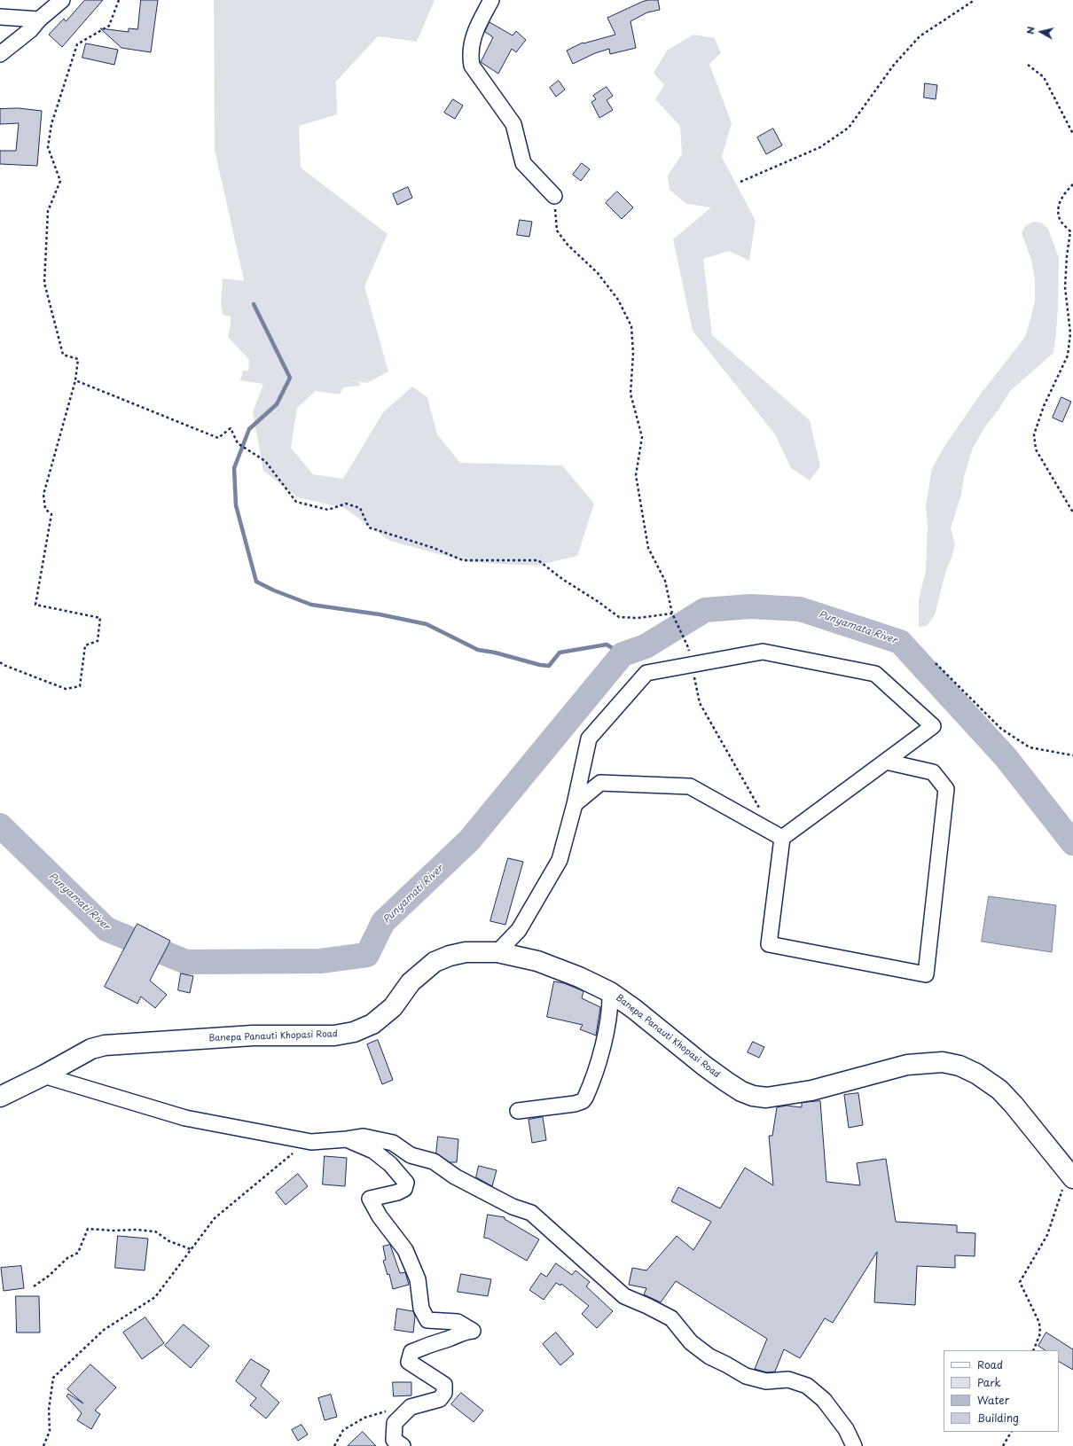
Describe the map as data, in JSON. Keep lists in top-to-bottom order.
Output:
{
  "streets": {
    "main road": ["Banepa Panauti Khopasi Road"]
  },
  "water": ["Punyamata River", "Punyamati River"],
  "legend": [
    "Road",
    "Park",
    "Water",
    "Building"
  ],
  "north": "left"
}
